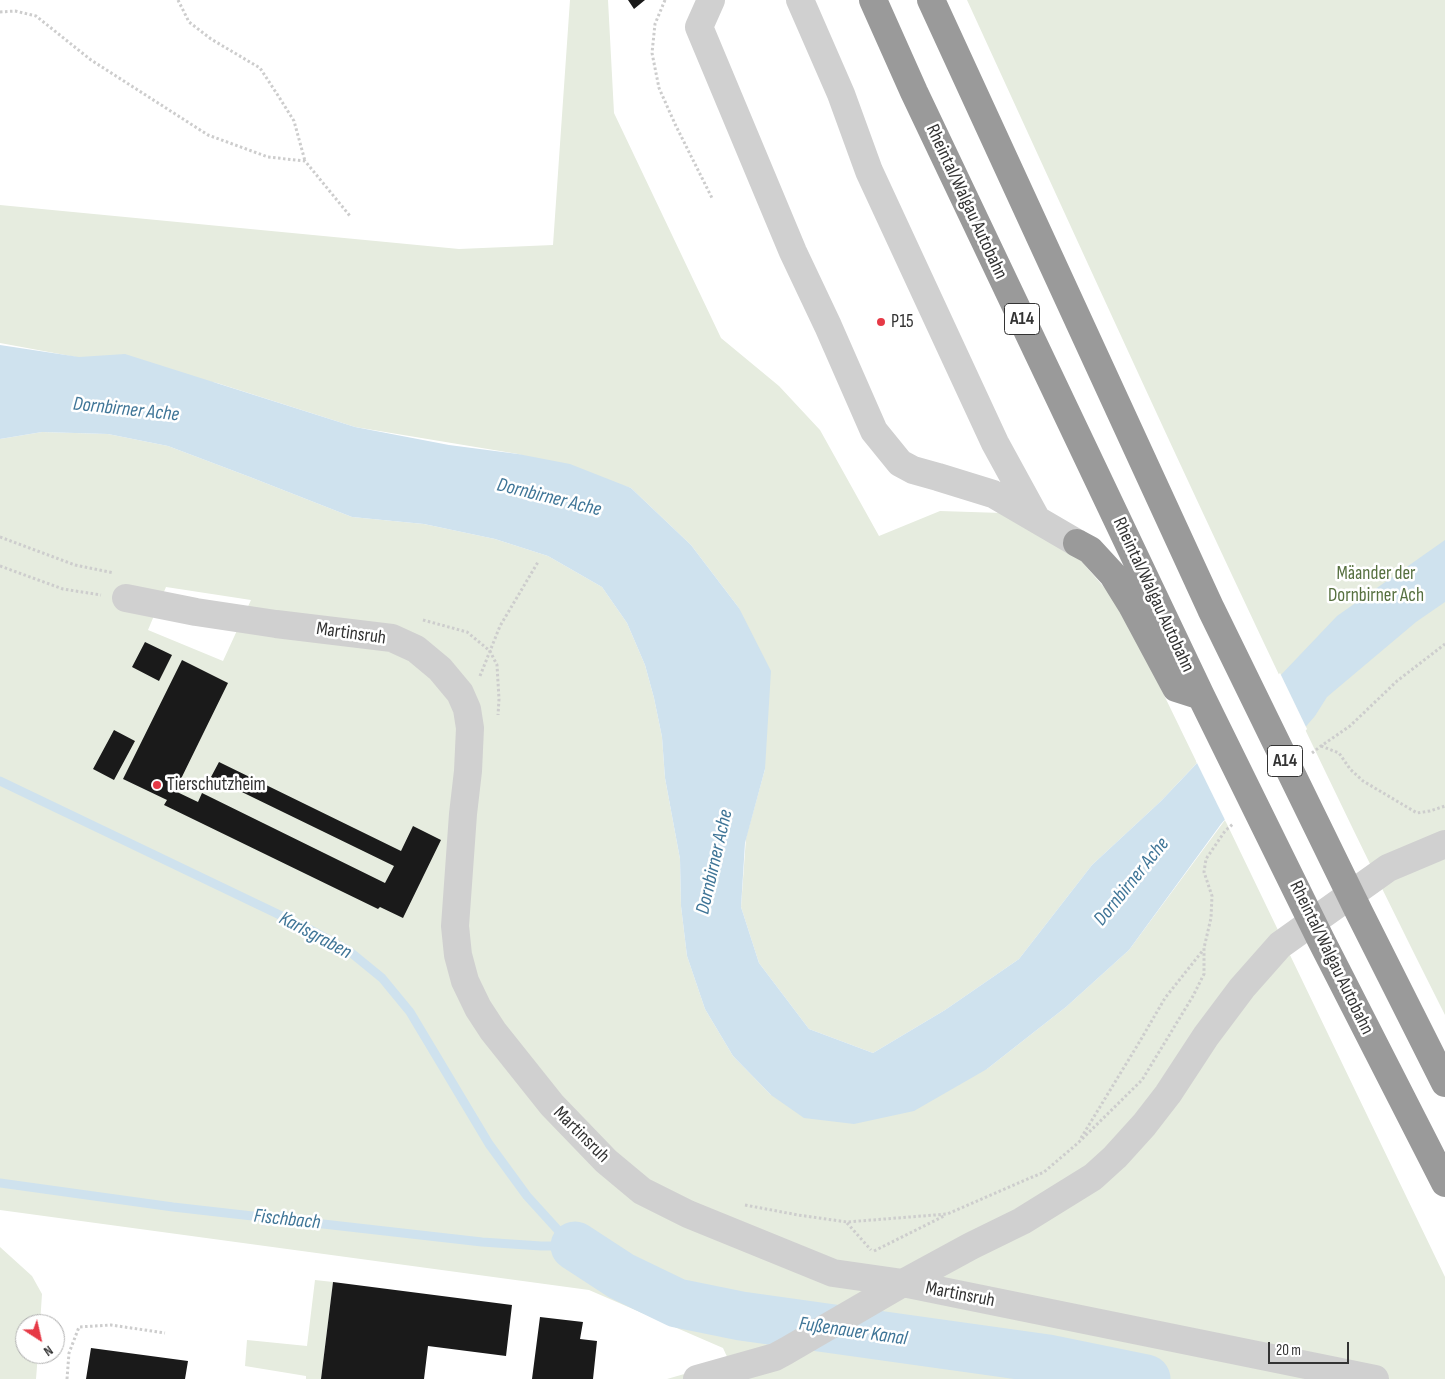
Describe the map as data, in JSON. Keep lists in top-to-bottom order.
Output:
{
  "streets": {
    "highway": ["Rheintal/Walgau Autobahn", "A14"],
    "street": ["Martinsruh"]
  },
  "water": [
    "Dornbirner Ache",
    "Karlsgraben",
    "Fischbach",
    "Fußenauer Kanal"
  ],
  "parks": ["Mäander der Dornbirner Ach"],
  "places": ["P15", "Tierschutzheim"],
  "scale_bar": "20 m",
  "north": "bottom right"
}
